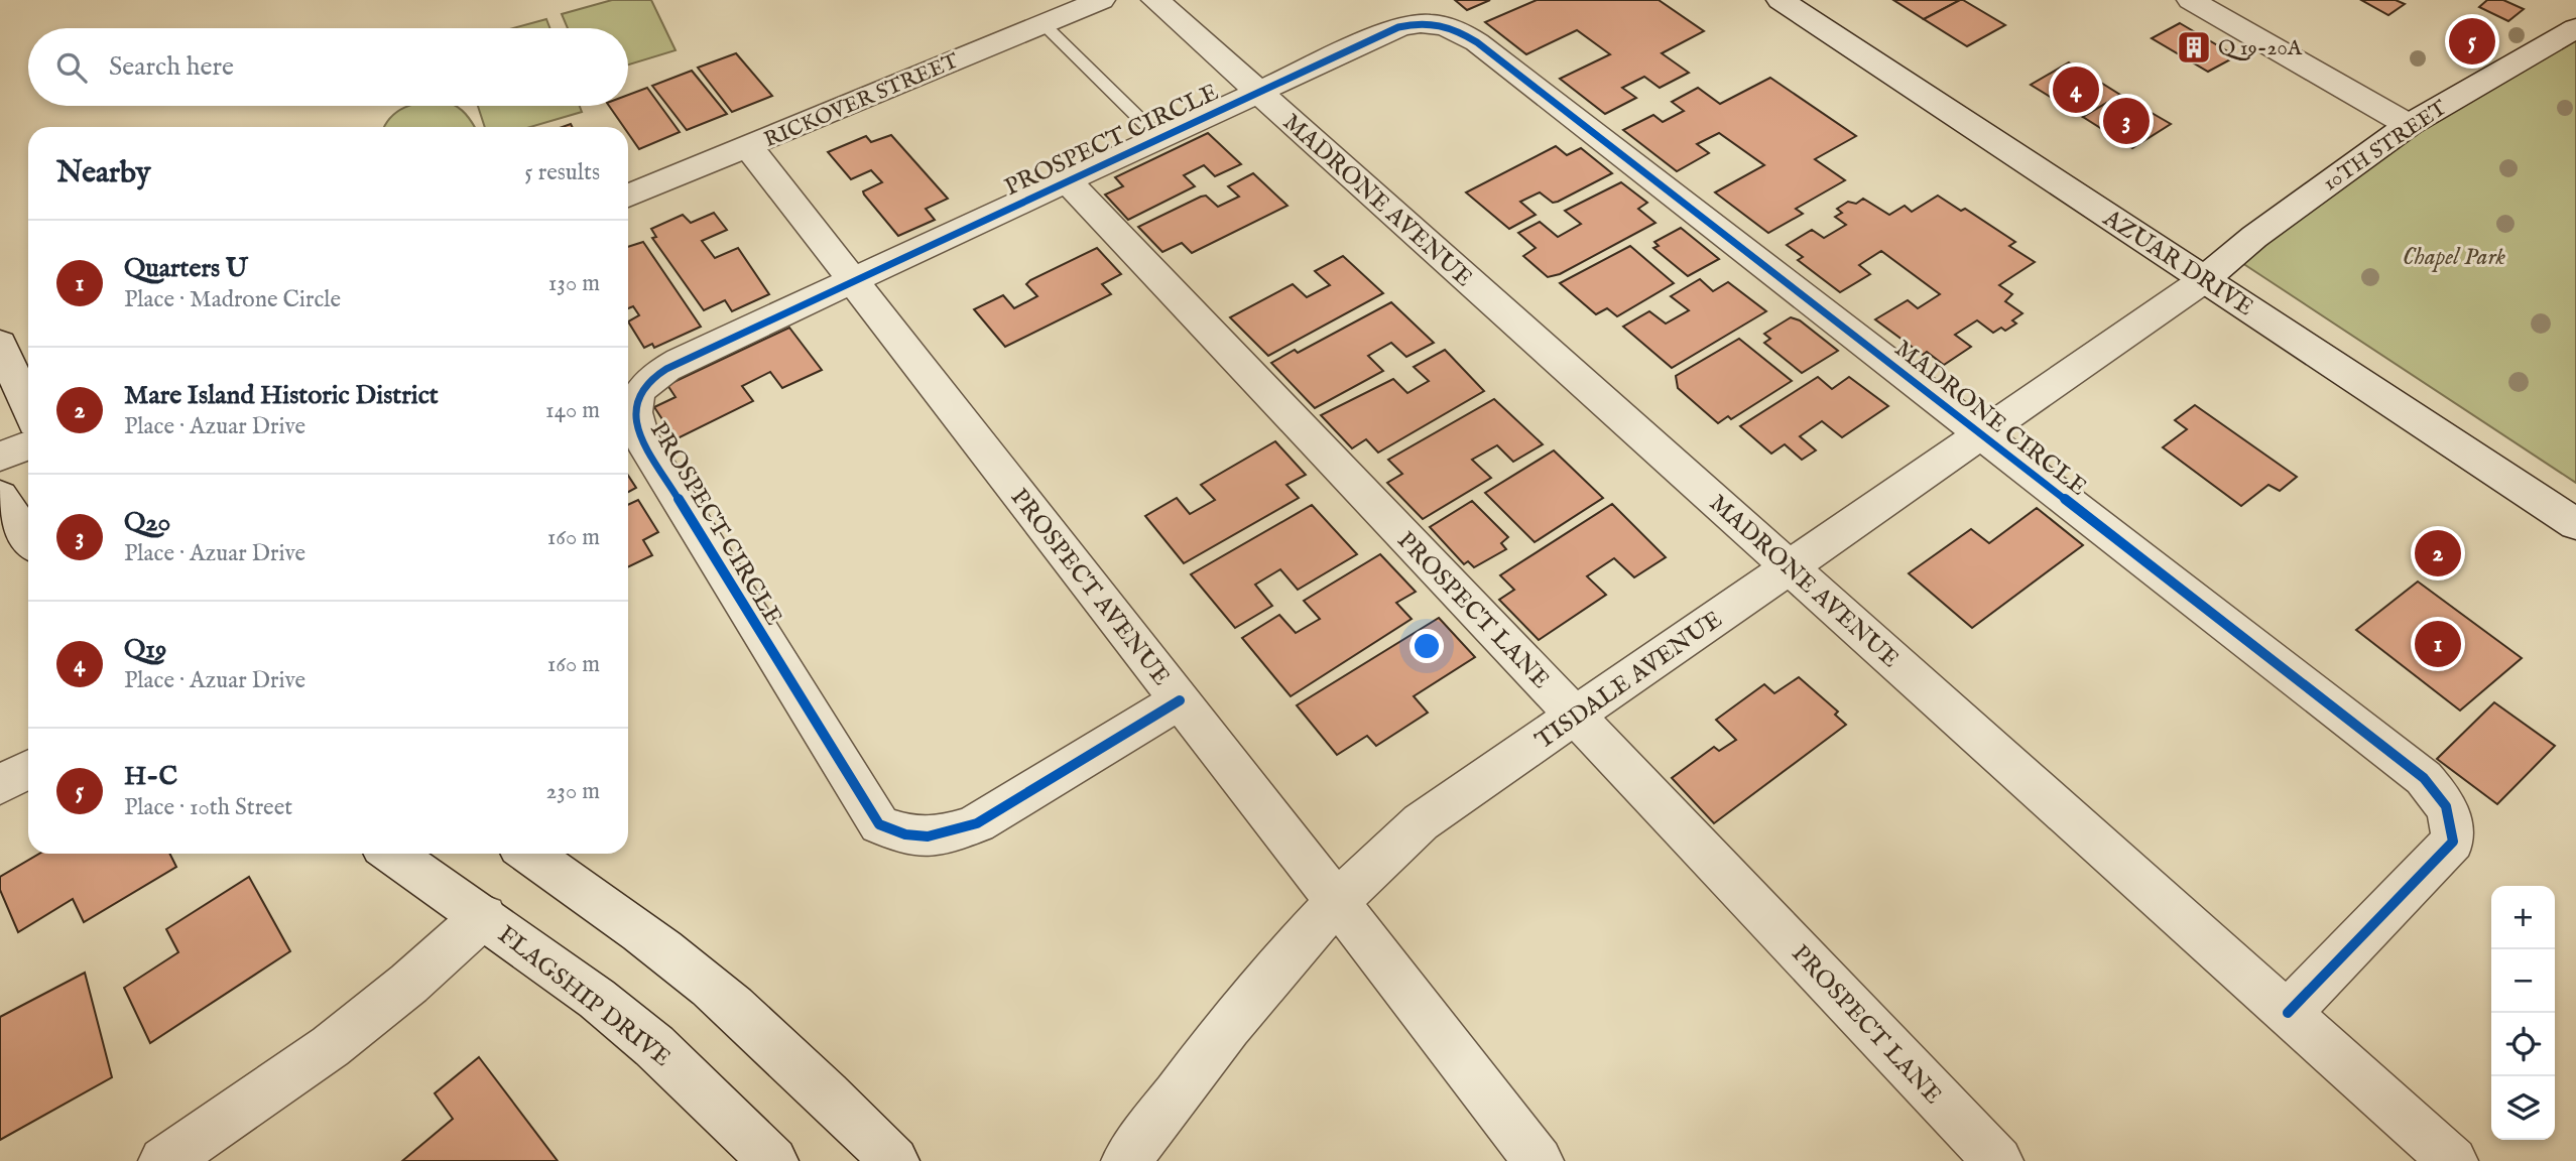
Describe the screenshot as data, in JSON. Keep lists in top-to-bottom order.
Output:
{
  "streets": {
    "street": [
      "RICKOVER STREET",
      "PROSPECT CIRCLE",
      "10TH STREET",
      "MADRONE AVENUE",
      "AZUAR DRIVE",
      "MADRONE CIRCLE",
      "PROSPECT AVENUE",
      "PROSPECT LANE",
      "TISDALE AVENUE",
      "FLAGSHIP DRIVE"
    ]
  },
  "crossings": [
    ["RICKOVER STREET", "PROSPECT AVENUE"],
    ["PROSPECT CIRCLE", "MADRONE AVENUE"],
    ["PROSPECT CIRCLE", "MADRONE CIRCLE"],
    ["PROSPECT CIRCLE", "PROSPECT AVENUE"],
    ["PROSPECT CIRCLE", "PROSPECT LANE"],
    ["10TH STREET", "AZUAR DRIVE"],
    ["10TH STREET", "TISDALE AVENUE"],
    ["MADRONE AVENUE", "MADRONE CIRCLE"],
    ["MADRONE AVENUE", "TISDALE AVENUE"],
    ["AZUAR DRIVE", "TISDALE AVENUE"],
    ["MADRONE CIRCLE", "TISDALE AVENUE"],
    ["PROSPECT AVENUE", "TISDALE AVENUE"],
    ["PROSPECT LANE", "TISDALE AVENUE"]
  ],
  "parks": ["Chapel Park"],
  "places": {
    "building": ["Q 19-20A"]
  },
  "page": {
    "pins": [
      "5",
      "4",
      "3",
      "2",
      "1"
    ],
    "search": "Search here",
    "heading": ["Nearby", "5 results"],
    "list": [
      {
        "mark": "1",
        "name": "Quarters U",
        "note": "Place · Madrone Circle",
        "value": "130 m"
      },
      {
        "mark": "2",
        "name": "Mare Island Historic District",
        "note": "Place · Azuar Drive",
        "value": "140 m"
      },
      {
        "mark": "3",
        "name": "Q20",
        "note": "Place · Azuar Drive",
        "value": "160 m"
      },
      {
        "mark": "4",
        "name": "Q19",
        "note": "Place · Azuar Drive",
        "value": "160 m"
      },
      {
        "mark": "5",
        "name": "H-C",
        "note": "Place · 10th Street",
        "value": "230 m"
      }
    ],
    "map_buttons": ["+", "−"]
  }
}
